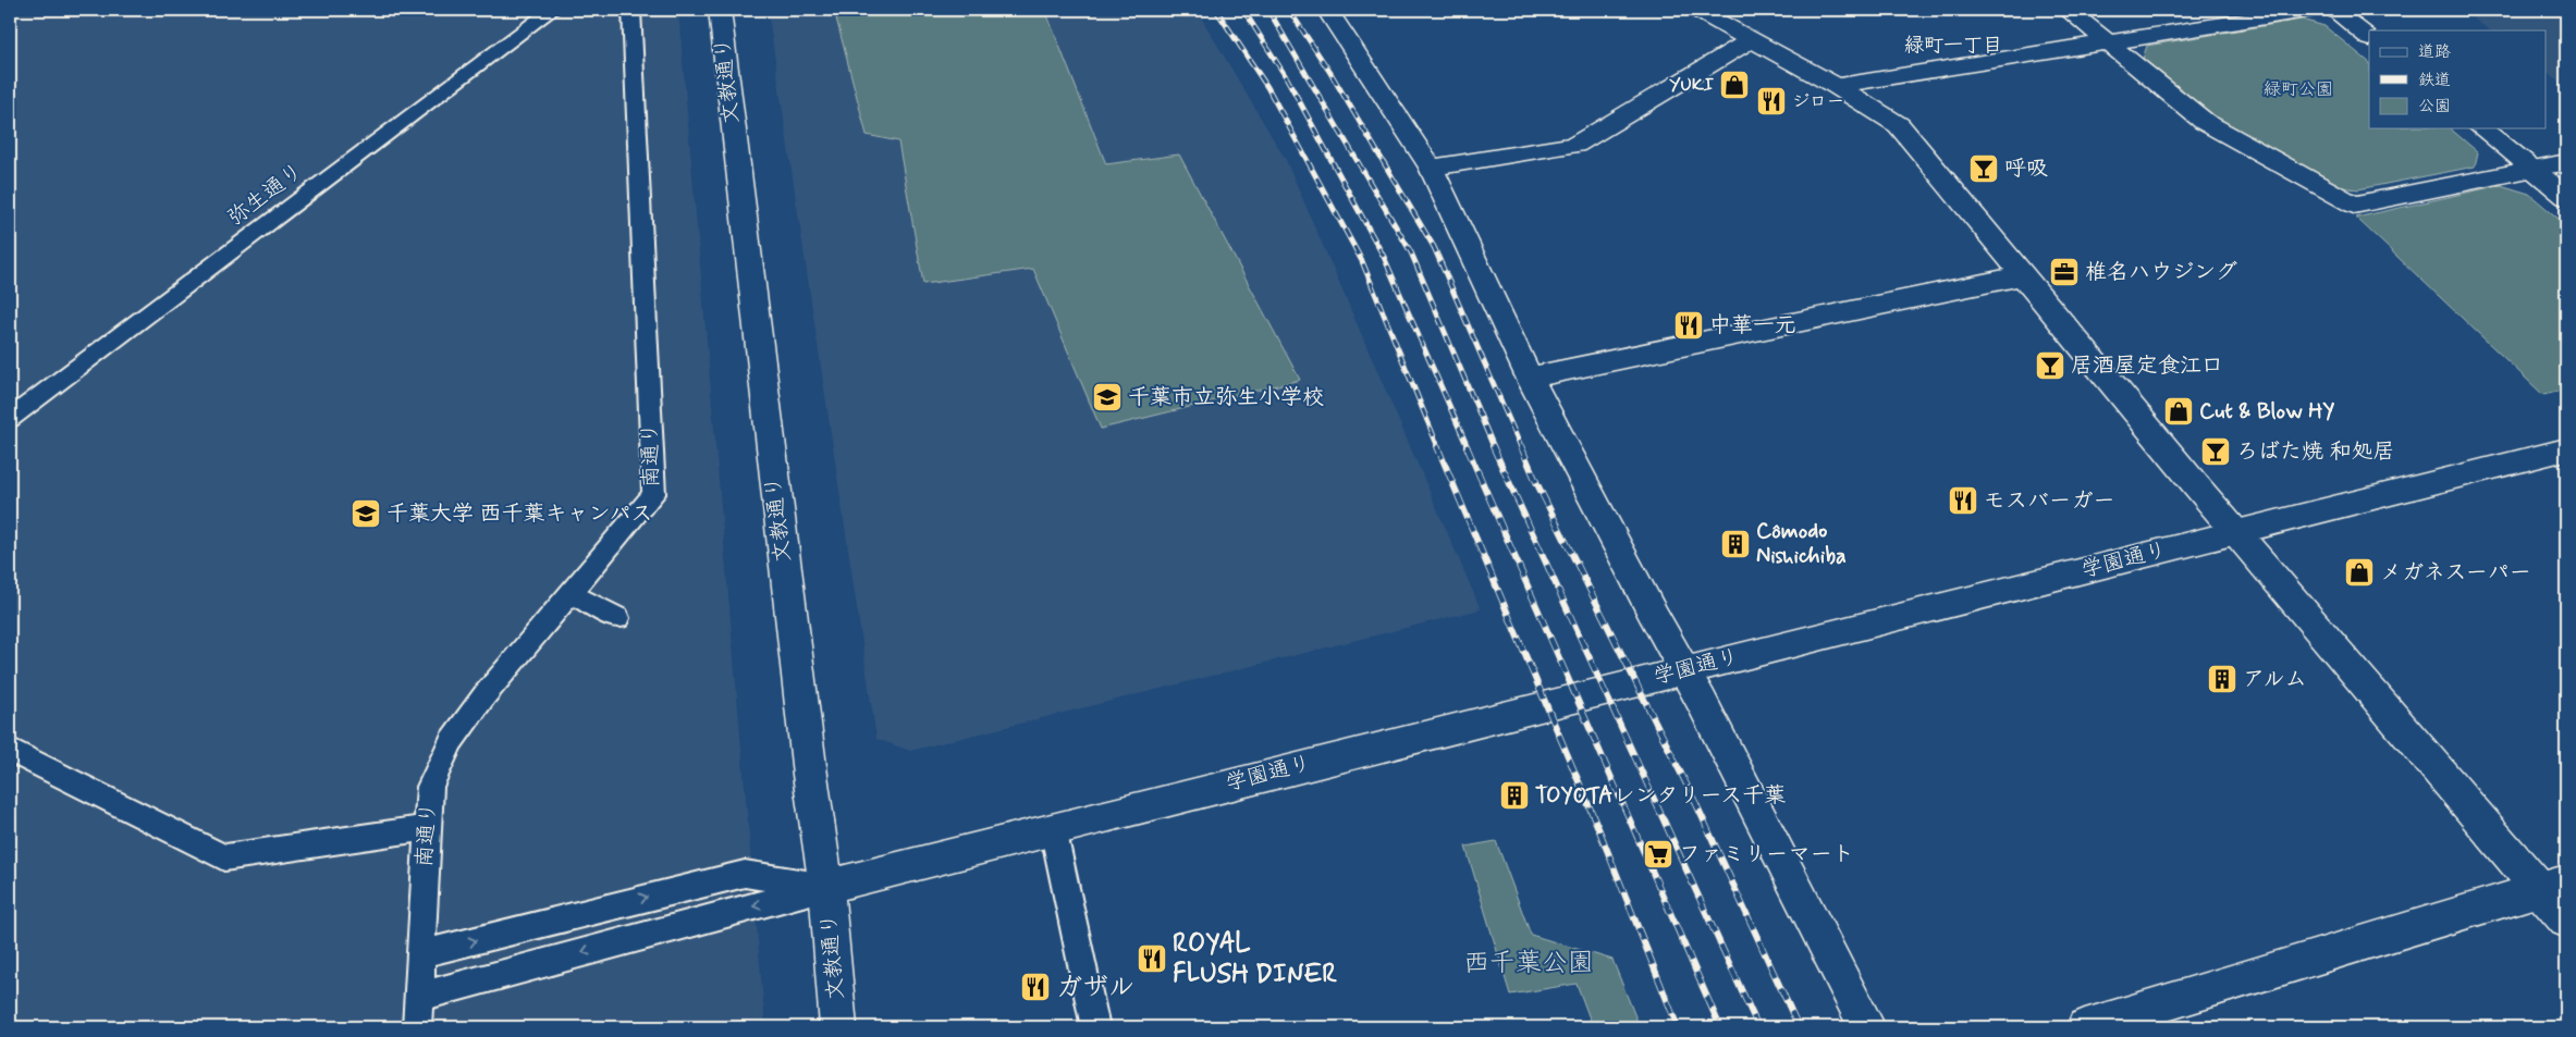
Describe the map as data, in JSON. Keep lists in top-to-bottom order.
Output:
{
  "streets": {
    "street": ["文教通り", "学園通り"],
    "lane": ["弥生通り", "南通り"]
  },
  "crossings": [
    ["文教通り", "学園通り"]
  ],
  "districts": ["緑町一丁目"],
  "parks": ["緑町公園", "西千葉公園"],
  "places": {
    "shop": ["YUKI", "Cut & Blow HY", "メガネスーパー"],
    "restaurant": [
      "ジロー",
      "中華一元",
      "モスバーガー",
      "ROYAL FLUSH DINER",
      "ガザル"
    ],
    "bar": ["呼吸", "居酒屋定食江口", "ろばた焼 和処居"],
    "office": ["椎名ハウジング"],
    "school or university": ["千葉市立弥生小学校", "千葉大学 西千葉キャンパス"],
    "building": ["Cômodo Nishichiba", "アルム", "TOYOTAレンタリース千葉"],
    "supermarket": ["ファミリーマート"]
  },
  "legend": ["道路", "鉄道", "公園"]
}
